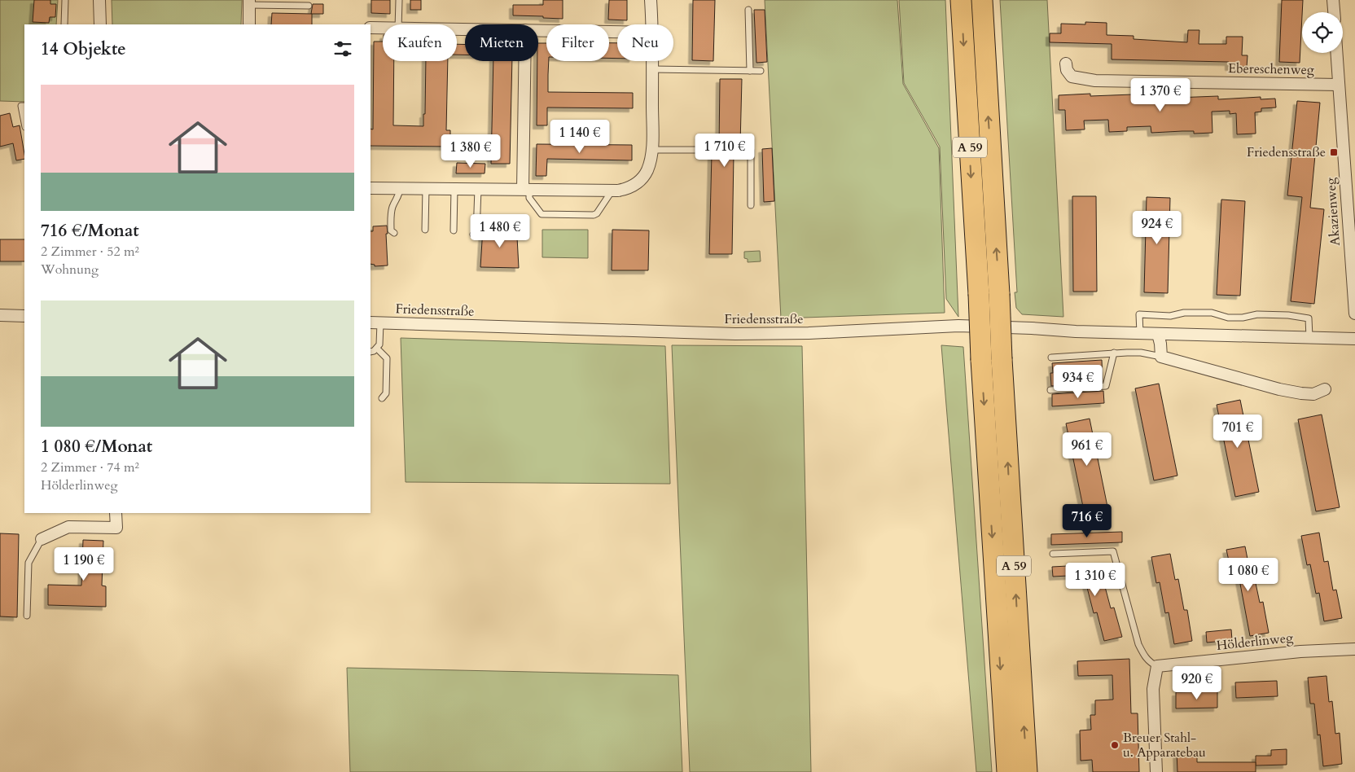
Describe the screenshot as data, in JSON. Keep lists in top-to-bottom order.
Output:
{
  "streets": {
    "highway": ["A 59"],
    "street": [
      "Ebereschenweg",
      "Akazienweg",
      "Friedensstraße",
      "Hölderlinweg"
    ]
  },
  "crossings": [
    ["Ebereschenweg", "Akazienweg"]
  ],
  "places": {
    "transit": ["Friedensstraße"],
    "other": ["Breuer Stahl- u. Apparatebau"]
  },
  "page": {
    "chip": [
      "Kaufen",
      "Mieten",
      "Filter",
      "Neu"
    ],
    "heading": "14 Objekte",
    "list": [
      {
        "name": "716 €/Monat",
        "note": "2 Zimmer · 52 m² · Wohnung"
      },
      {
        "name": "1 080 €/Monat",
        "note": "2 Zimmer · 74 m² · Hölderlinweg"
      }
    ],
    "price": [
      "1 370 €",
      "1 140 €",
      "1 710 €",
      "1 380 €",
      "924 €",
      "1 480 €",
      "934 €",
      "701 €",
      "961 €",
      "716 €",
      "1 190 €",
      "1 080 €",
      "1 310 €",
      "920 €"
    ]
  }
}
